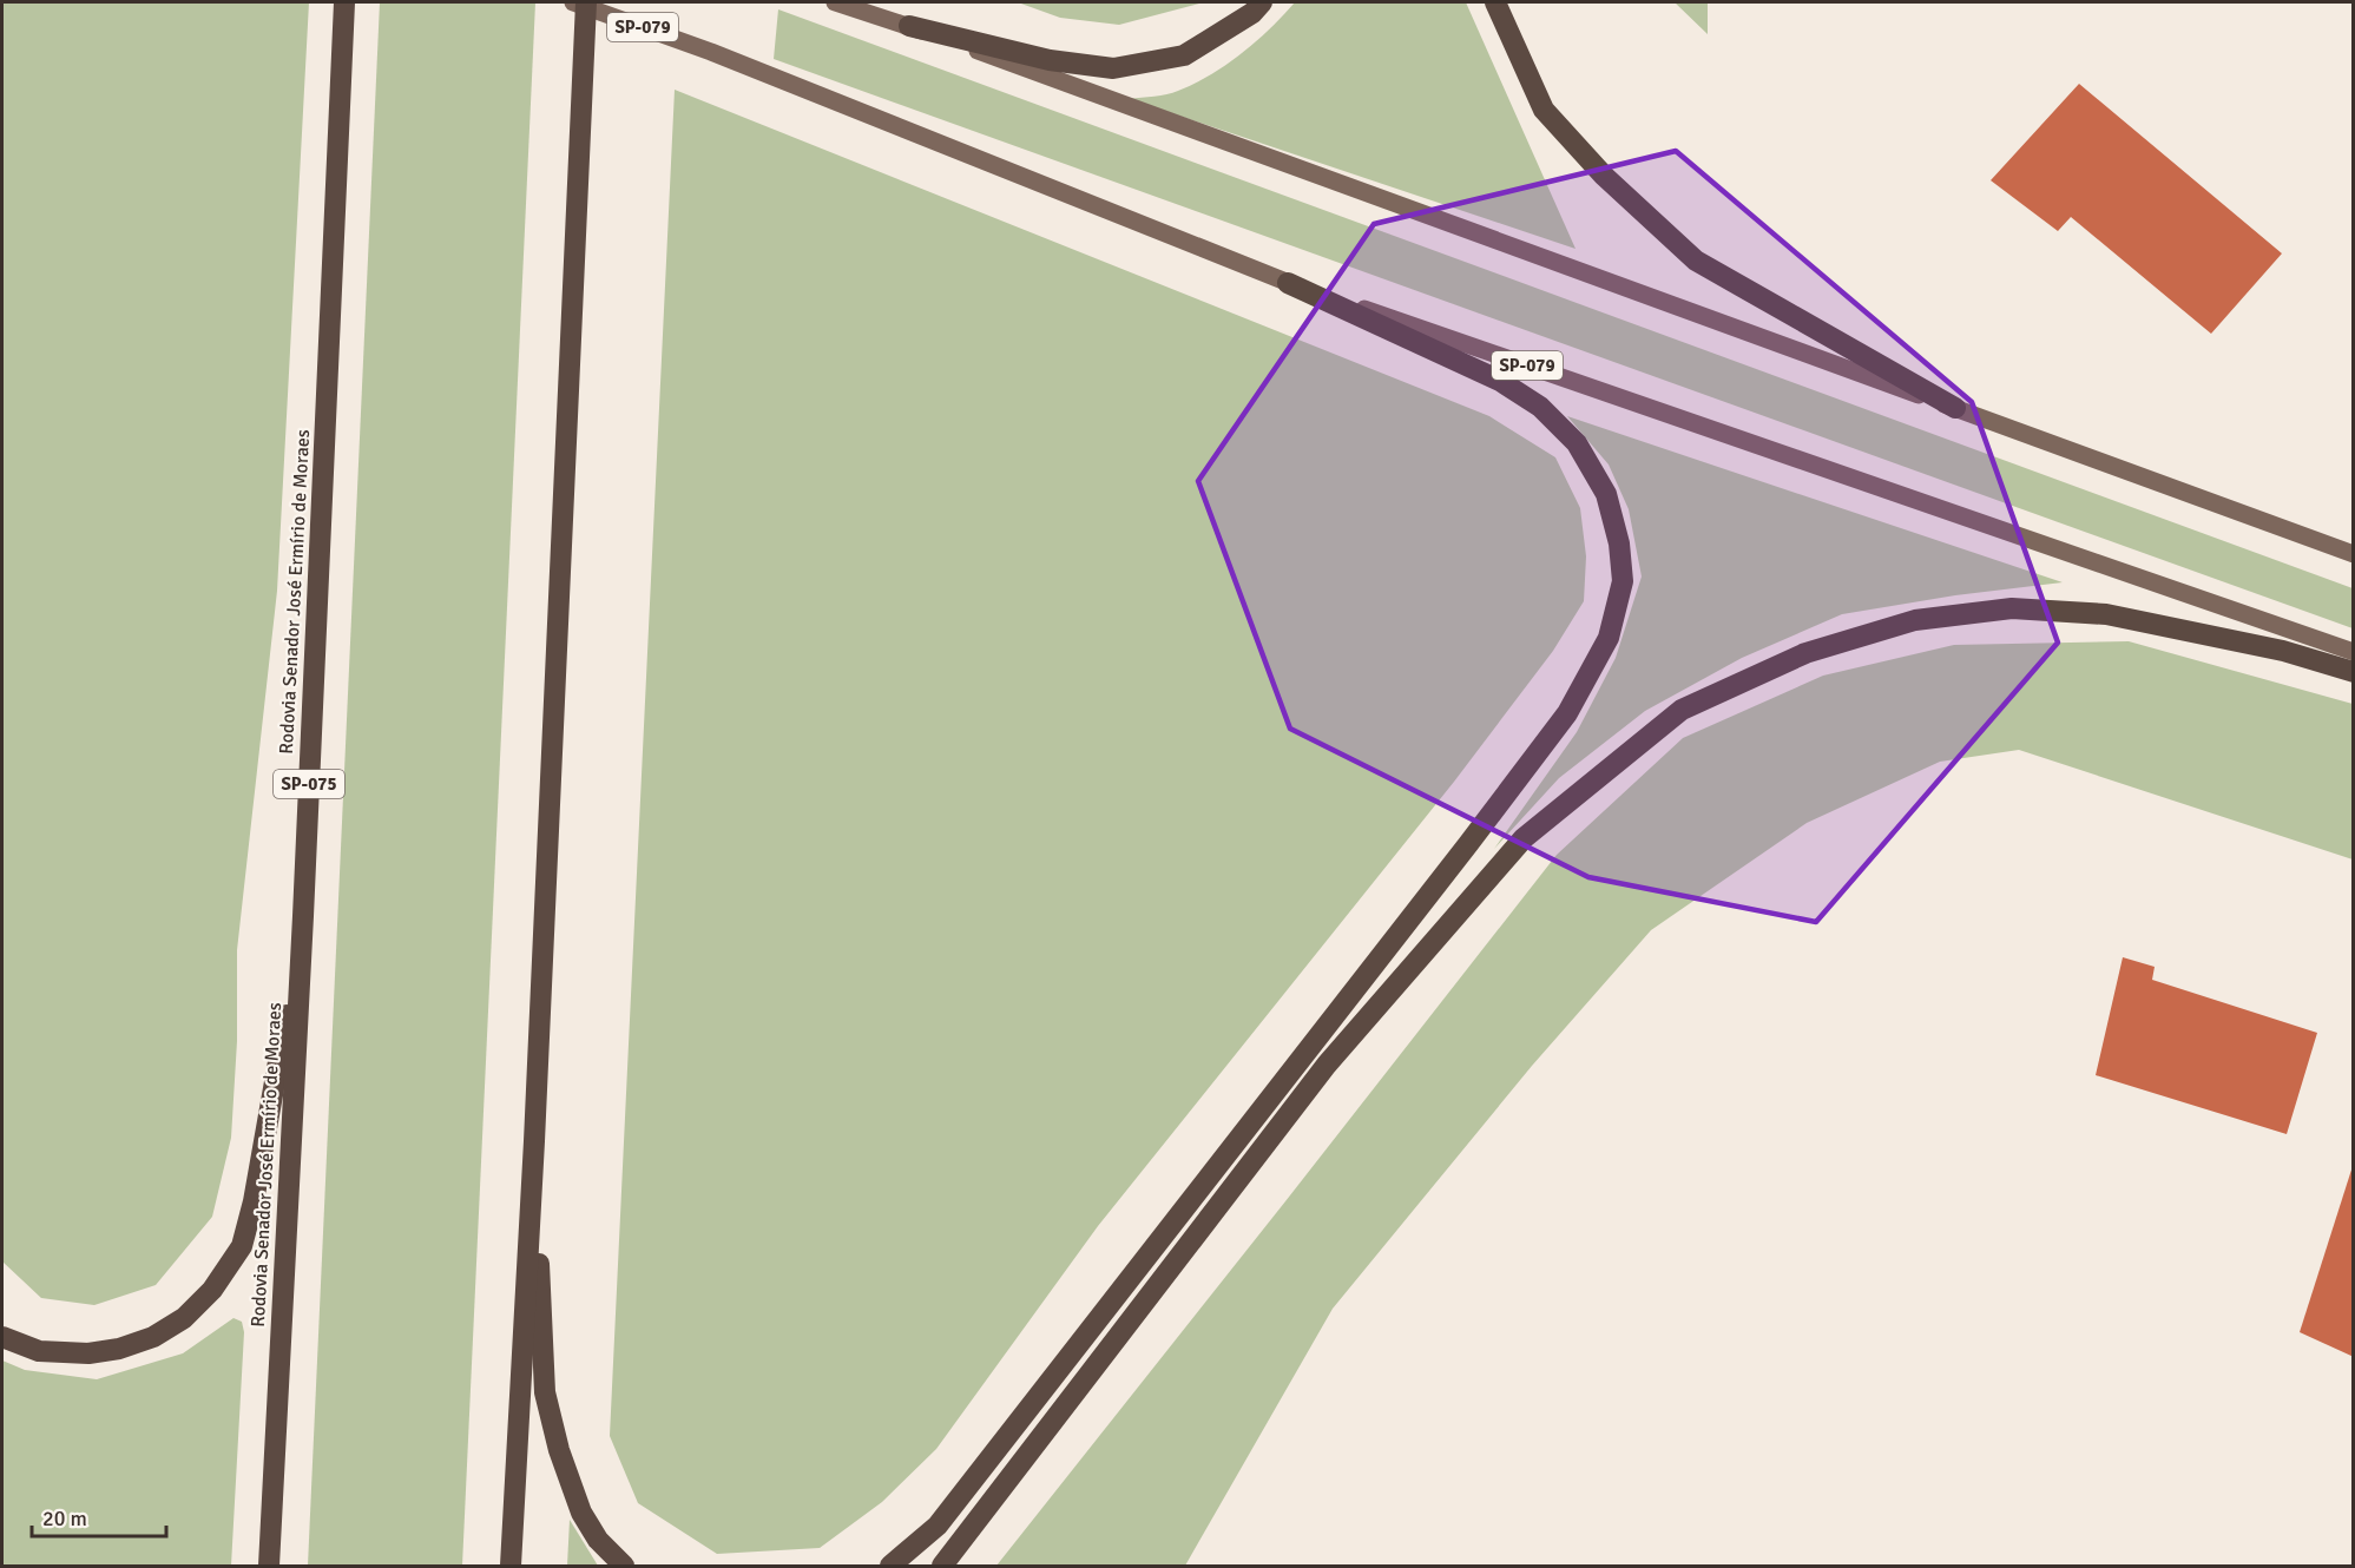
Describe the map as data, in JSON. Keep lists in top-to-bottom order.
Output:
{
  "streets": {
    "highway": ["Rodovia Senador José Ermírio de Moraes", "SP-075"],
    "main road": ["SP-079"]
  },
  "scale_bar": "20 m"
}
